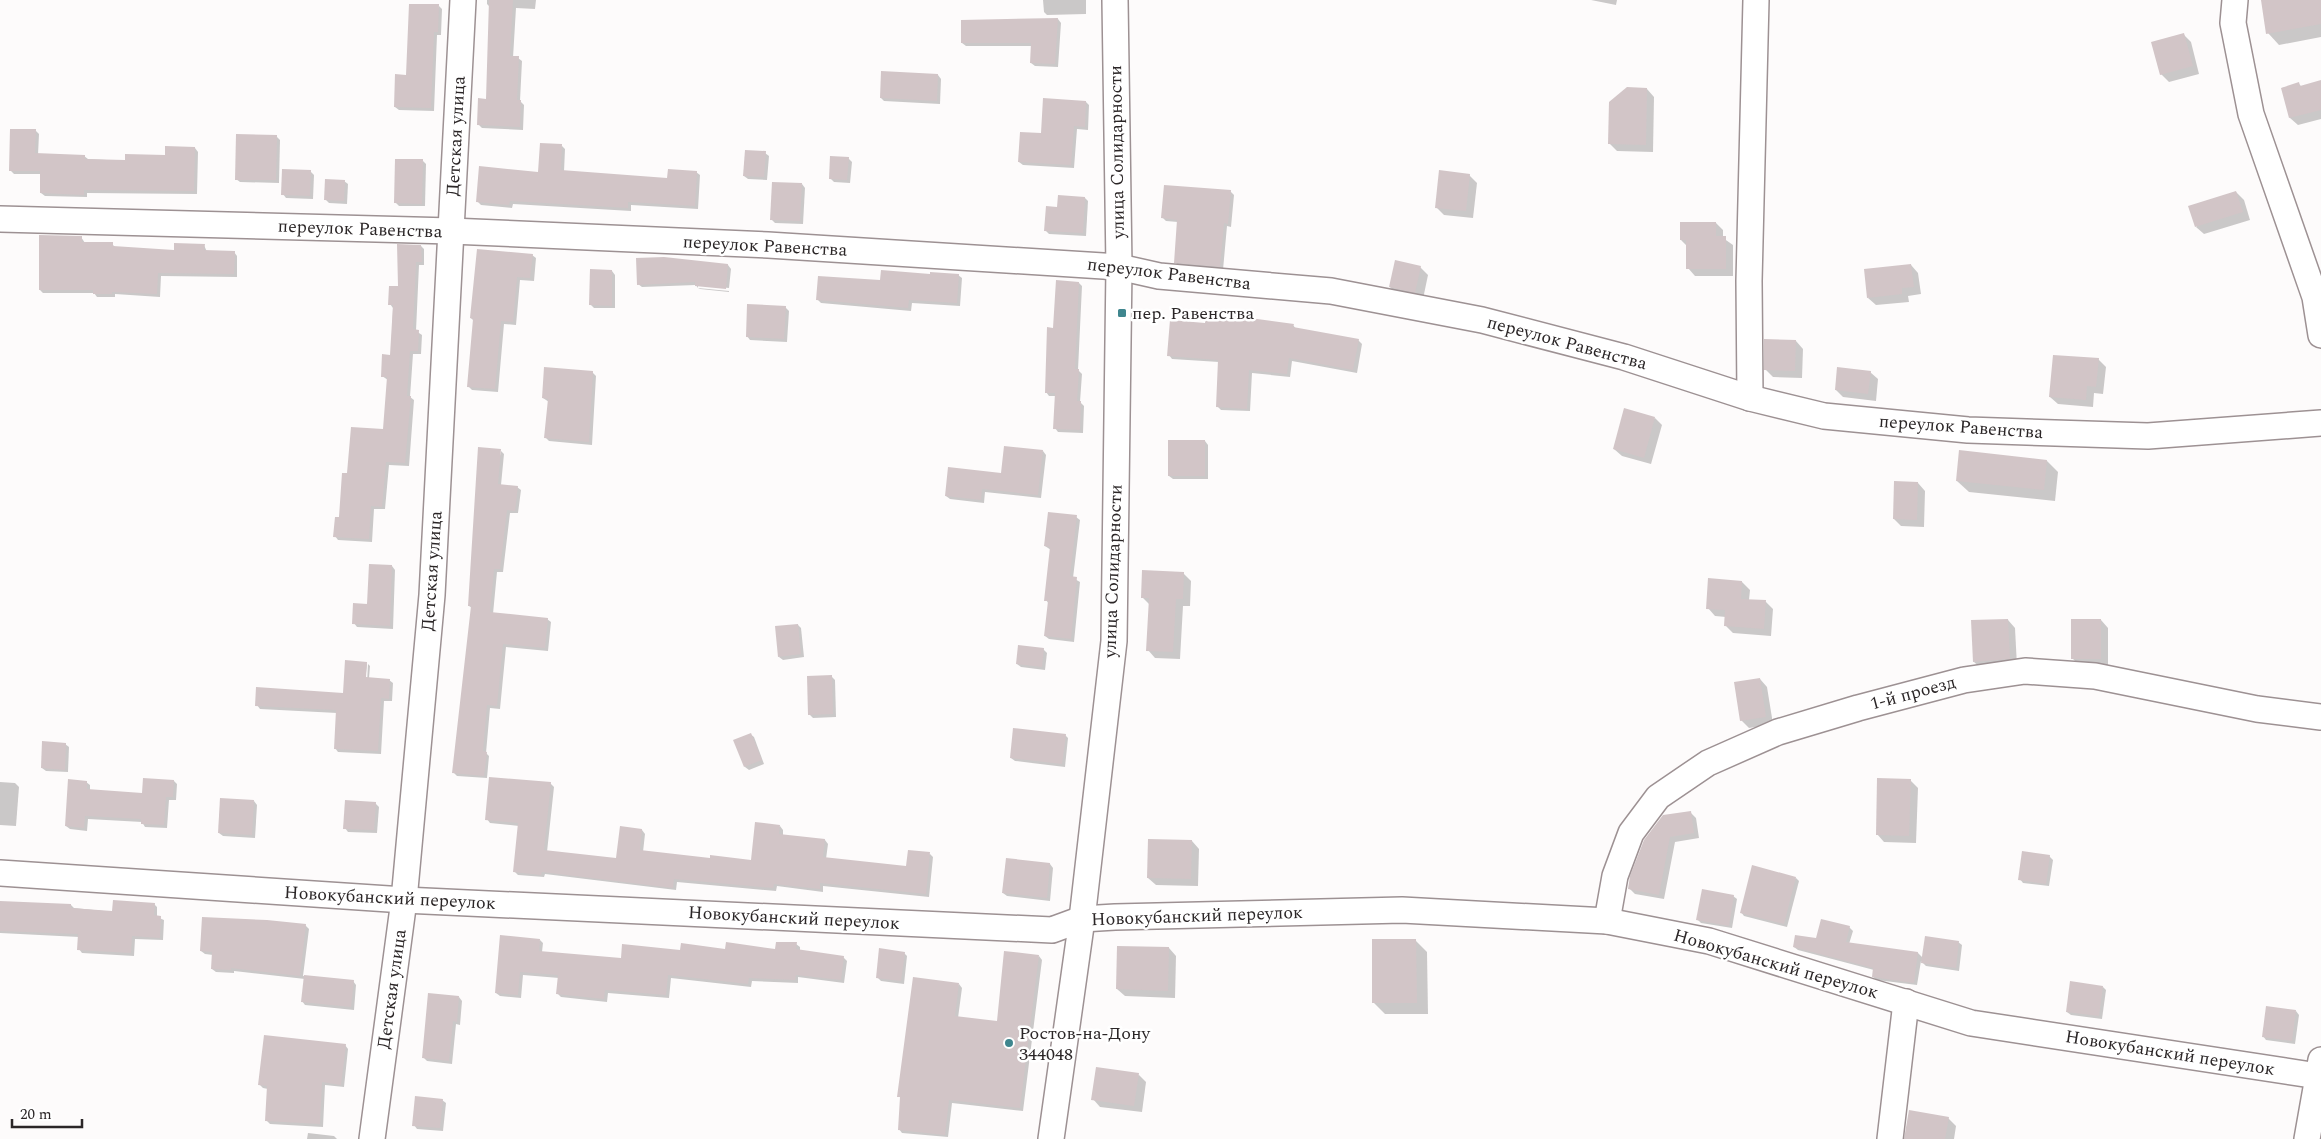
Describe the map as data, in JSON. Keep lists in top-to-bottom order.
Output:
{
  "streets": {
    "street": [
      "Детская улица",
      "улица Солидарности",
      "переулок Равенства",
      "1-й проезд",
      "Новокубанский переулок"
    ]
  },
  "crossings": [
    ["Детская улица", "переулок Равенства"],
    ["Детская улица", "Новокубанский переулок"],
    ["улица Солидарности", "переулок Равенства"],
    ["улица Солидарности", "Новокубанский переулок"],
    ["1-й проезд", "Новокубанский переулок"]
  ],
  "places": {
    "transit": ["пер. Равенства"],
    "other": ["Ростов-на-Дону 344048"]
  },
  "scale_bar": "20 m"
}
